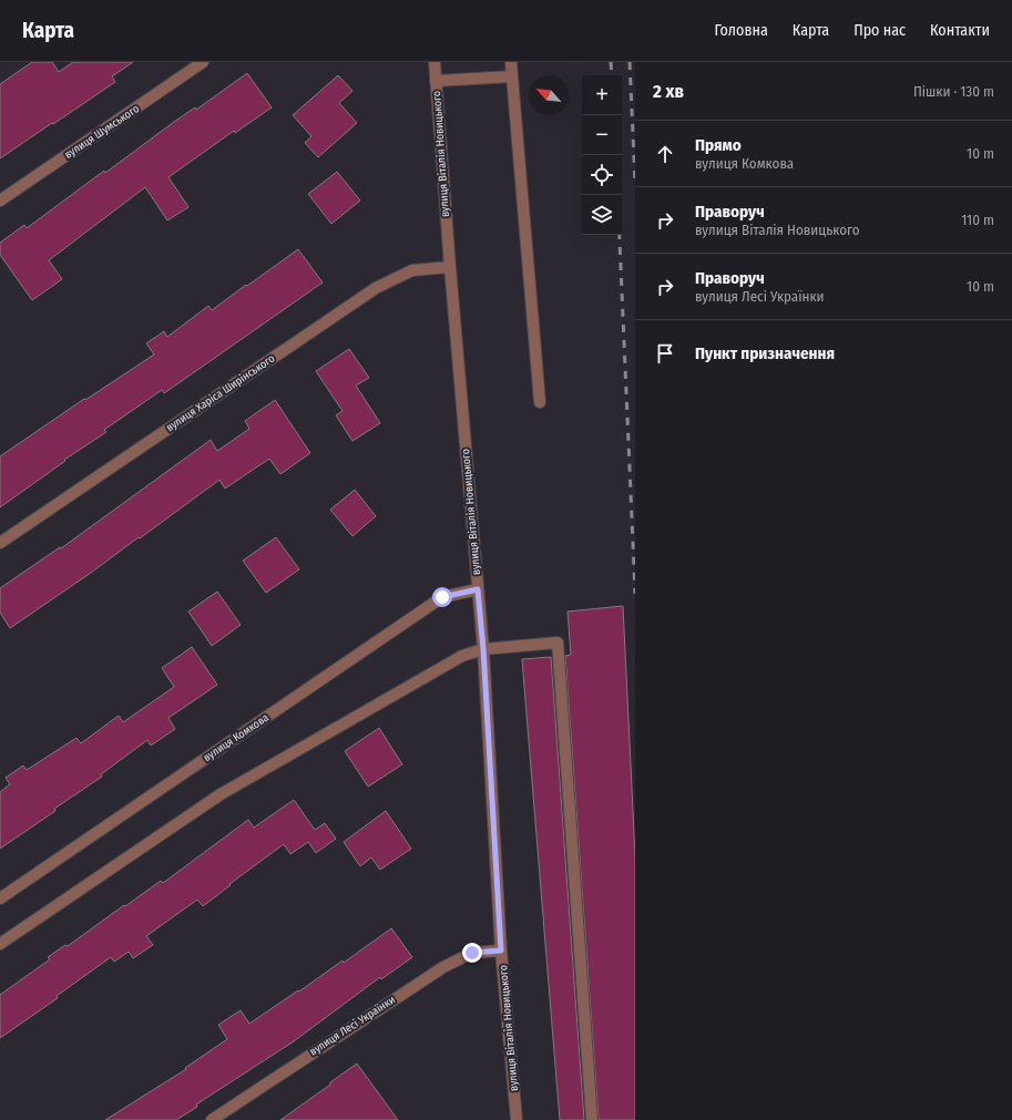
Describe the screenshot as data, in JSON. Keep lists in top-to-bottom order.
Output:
{
  "streets": {
    "street": [
      "вулиця Шумського",
      "вулиця Віталія Новицького",
      "вулиця Харіса Ширінського",
      "вулиця Комкова",
      "вулиця Лесі Українки"
    ]
  },
  "crossings": [
    ["вулиця Віталія Новицького", "вулиця Харіса Ширінського"],
    ["вулиця Віталія Новицького", "вулиця Комкова"],
    ["вулиця Віталія Новицького", "вулиця Лесі Українки"]
  ],
  "north": "top left",
  "page": {
    "header": "Карта",
    "nav": [
      "Головна",
      "Карта",
      "Про нас",
      "Контакти"
    ],
    "heading": ["2 хв", "Пішки · 130 m"],
    "map_buttons": ["+", "−"],
    "list": [
      ["Прямо", "вулиця Комкова", "10 m"],
      ["Праворуч", "вулиця Віталія Новицького", "110 m"],
      ["Праворуч", "вулиця Лесі Українки", "10 m"],
      "Пункт призначення"
    ]
  }
}
